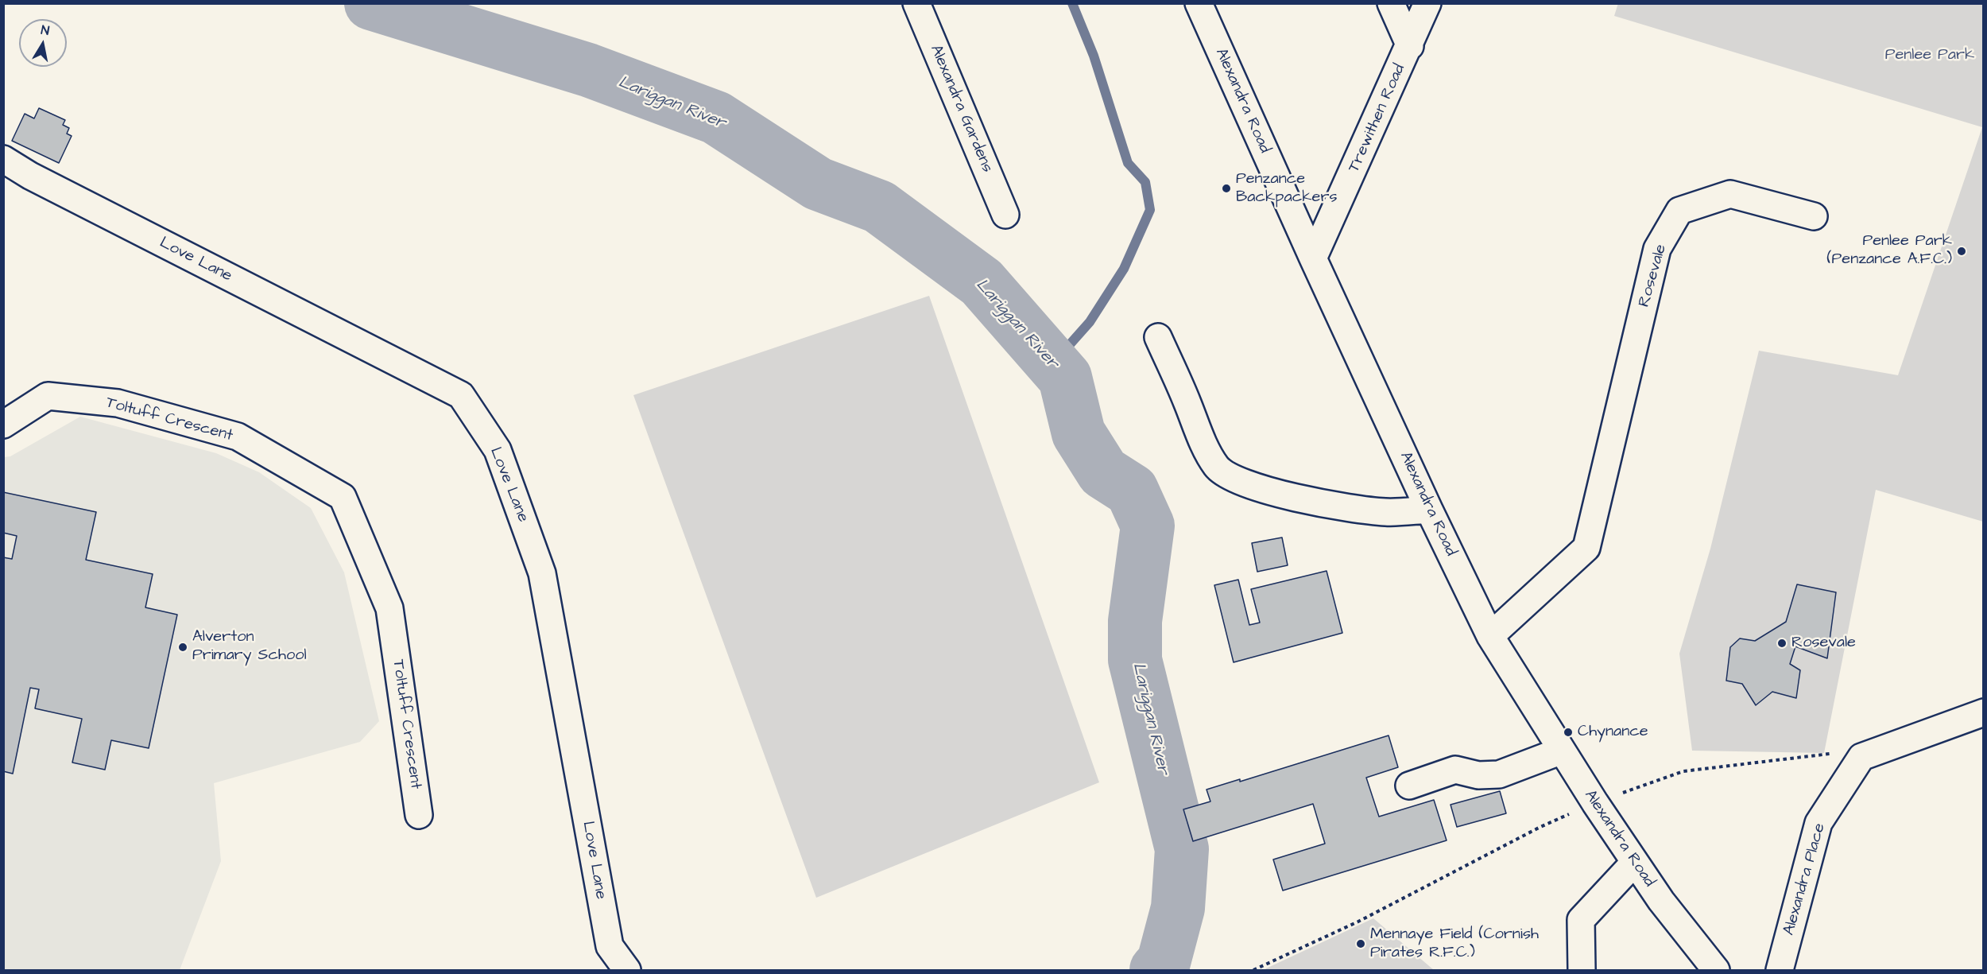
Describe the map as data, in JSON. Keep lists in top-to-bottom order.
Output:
{
  "streets": {
    "street": [
      "Alexandra Road",
      "Alexandra Gardens",
      "Trewithen Road",
      "Love Lane",
      "Rosevale",
      "Toltuff Crescent",
      "Alexandra Place"
    ]
  },
  "crossings": [
    ["Alexandra Road", "Trewithen Road"],
    ["Alexandra Road", "Rosevale"]
  ],
  "water": ["Lariggan River"],
  "parks": ["Penlee Park"],
  "places": [
    "Penzance Backpackers",
    "Penlee Park (Penzance A.F.C.)",
    "Rosevale",
    "Alverton Primary School",
    "Chynance",
    "Mennaye Field (Cornish Pirates R.F.C.)"
  ],
  "north": "top"
}
